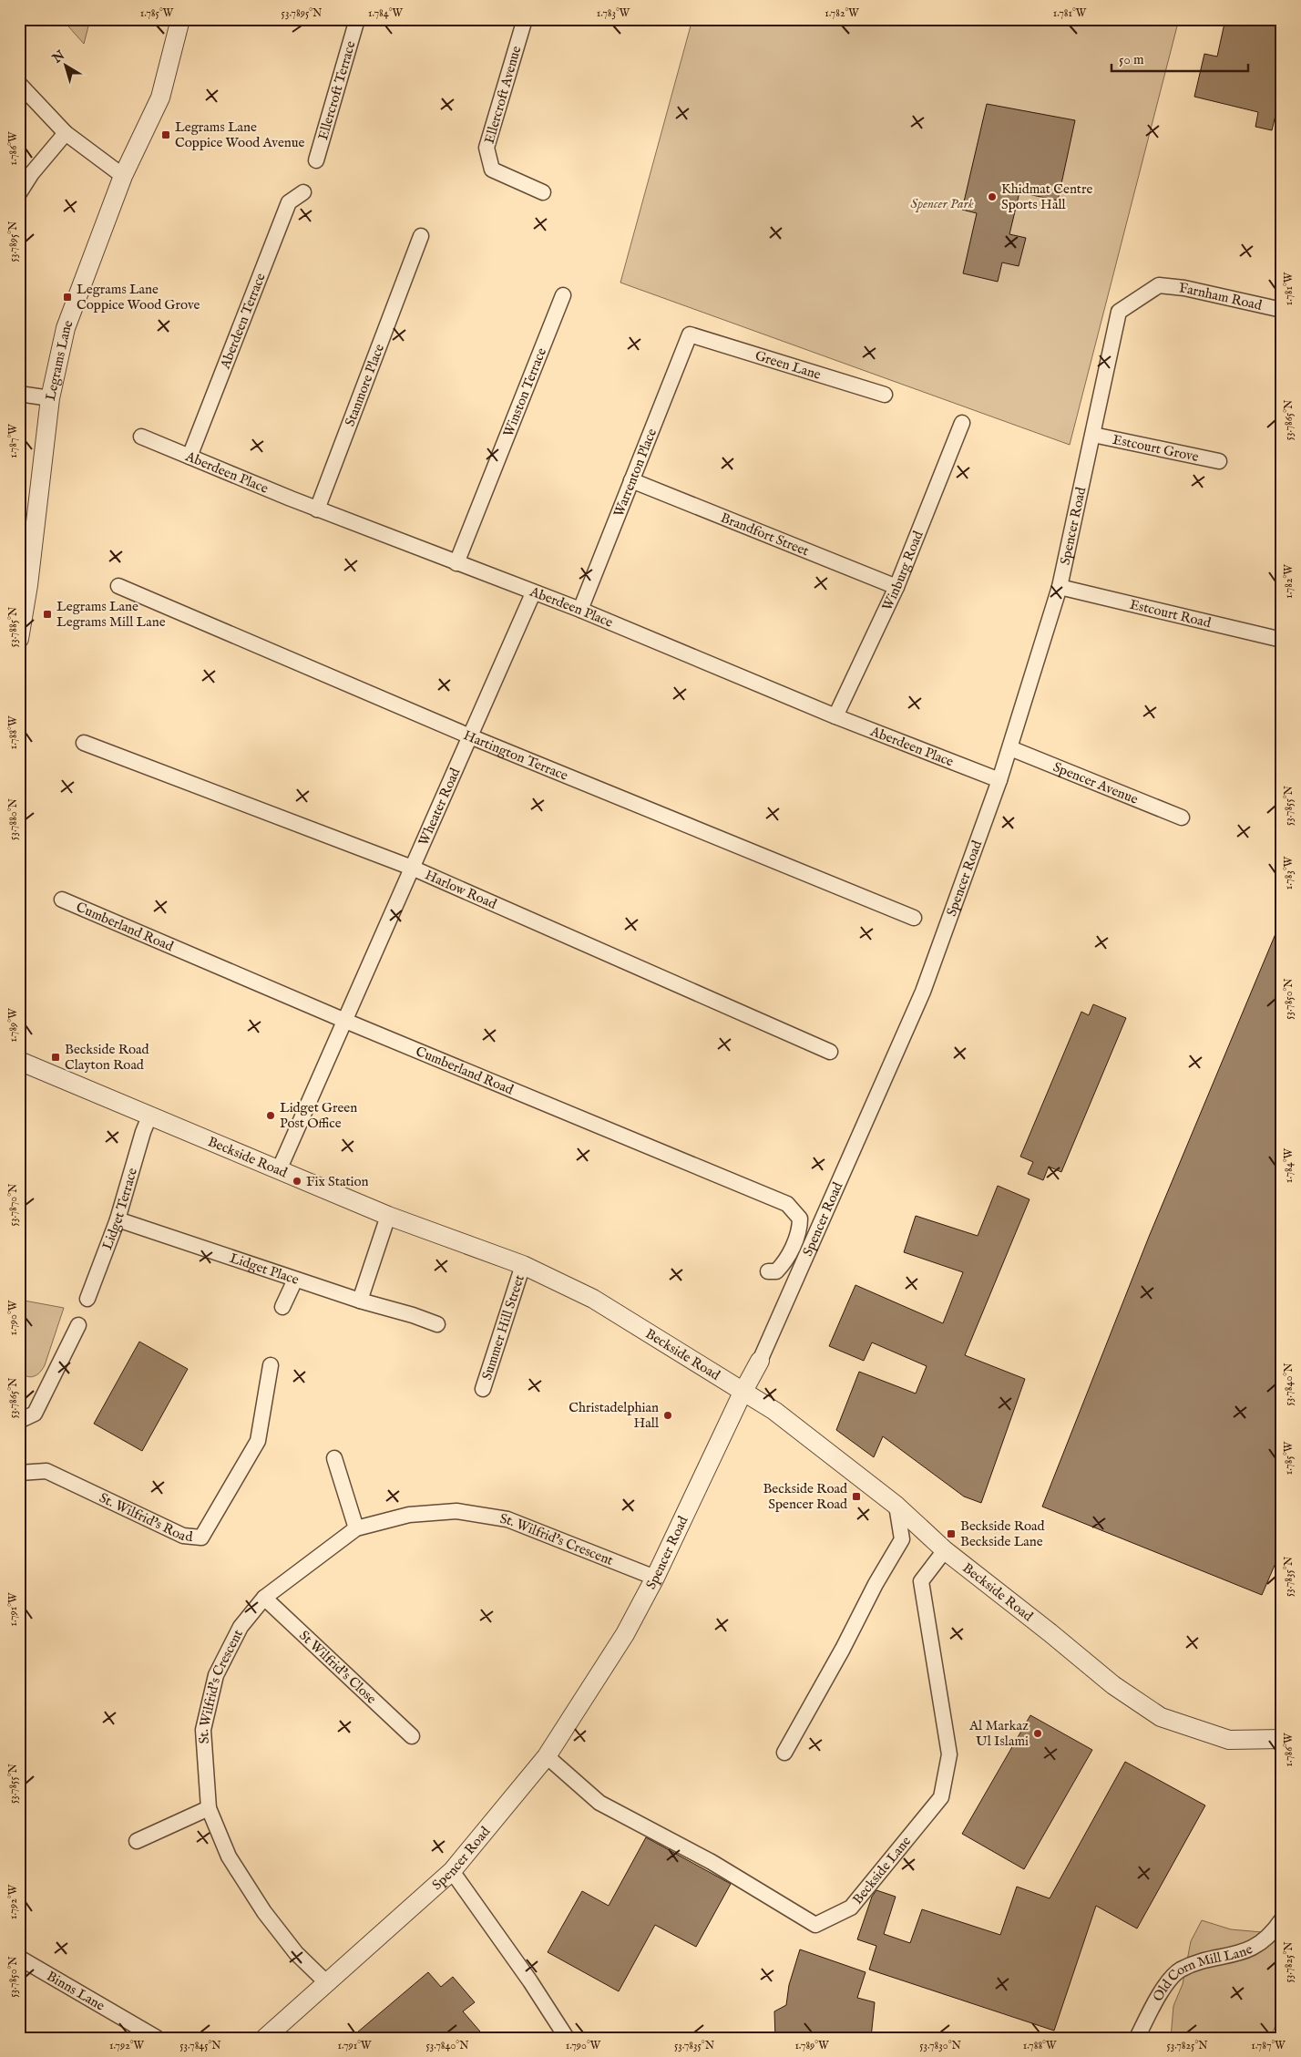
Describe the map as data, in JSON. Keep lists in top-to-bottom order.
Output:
{
  "streets": {
    "street": [
      "Ellercroft Terrace",
      "Ellercroft Avenue",
      "Farnham Road",
      "Aberdeen Terrace",
      "Legrams Lane",
      "Green Lane",
      "Stanmore Place",
      "Winston Terrace",
      "Estcourt Grove",
      "Warrenton Place",
      "Aberdeen Place",
      "Spencer Road",
      "Brandfort Street",
      "Winburg Road",
      "Estcourt Road",
      "Hartington Terrace",
      "Spencer Avenue",
      "Wheater Road",
      "Harlow Road",
      "Cumberland Road",
      "Beckside Road",
      "Lidget Terrace",
      "Lidget Place",
      "Summer Hill Street",
      "St. Wilfrid's Road",
      "St. Wilfrid's Crescent",
      "St Wilfrid's Close",
      "Beckside Lane",
      "Old Corn Mill Lane",
      "Binns Lane"
    ]
  },
  "crossings": [
    ["Farnham Road", "Spencer Road"],
    ["Aberdeen Terrace", "Aberdeen Place"],
    ["Green Lane", "Warrenton Place"],
    ["Stanmore Place", "Aberdeen Place"],
    ["Winston Terrace", "Aberdeen Place"],
    ["Estcourt Grove", "Spencer Road"],
    ["Warrenton Place", "Aberdeen Place"],
    ["Warrenton Place", "Brandfort Street"],
    ["Aberdeen Place", "Spencer Road"],
    ["Aberdeen Place", "Winburg Road"],
    ["Aberdeen Place", "Wheater Road"],
    ["Spencer Road", "Estcourt Road"],
    ["Spencer Road", "Spencer Avenue"],
    ["Spencer Road", "Beckside Road"],
    ["Spencer Road", "St. Wilfrid's Crescent"],
    ["Spencer Road", "Beckside Lane"],
    ["Brandfort Street", "Winburg Road"],
    ["Hartington Terrace", "Wheater Road"],
    ["Wheater Road", "Harlow Road"],
    ["Wheater Road", "Cumberland Road"],
    ["Wheater Road", "Beckside Road"],
    ["Beckside Road", "Lidget Terrace"],
    ["Beckside Road", "Summer Hill Street"],
    ["Beckside Road", "Beckside Lane"],
    ["Lidget Terrace", "Lidget Place"],
    ["St. Wilfrid's Crescent", "St Wilfrid's Close"]
  ],
  "parks": ["Spencer Park"],
  "places": {
    "transit": [
      "Legrams Lane Coppice Wood Avenue",
      "Legrams Lane Coppice Wood Grove",
      "Legrams Lane Legrams Mill Lane",
      "Beckside Road Clayton Road",
      "Beckside Road Spencer Road",
      "Beckside Road Beckside Lane"
    ],
    "other": [
      "Khidmat Centre Sports Hall",
      "Lidget Green Post Office",
      "Fix Station",
      "Christadelphian Hall",
      "Al Markaz Ul Islami"
    ]
  },
  "scale_bar": "50 m",
  "north": "top left",
  "coordinates": [
    "1.785°W",
    "53.7895°N",
    "1.784°W",
    "1.783°W",
    "1.782°W",
    "1.781°W",
    "1.786°W",
    "53.7865°N",
    "1.787°W",
    "53.7885°N",
    "1.788°W",
    "53.7855°N",
    "53.7880°N",
    "53.7850°N",
    "1.789°W",
    "53.7870°N",
    "1.790°W",
    "53.7840°N",
    "53.7835°N",
    "1.791°W",
    "1.792°W",
    "53.7825°N",
    "53.7845°N",
    "53.7830°N"
  ]
}
